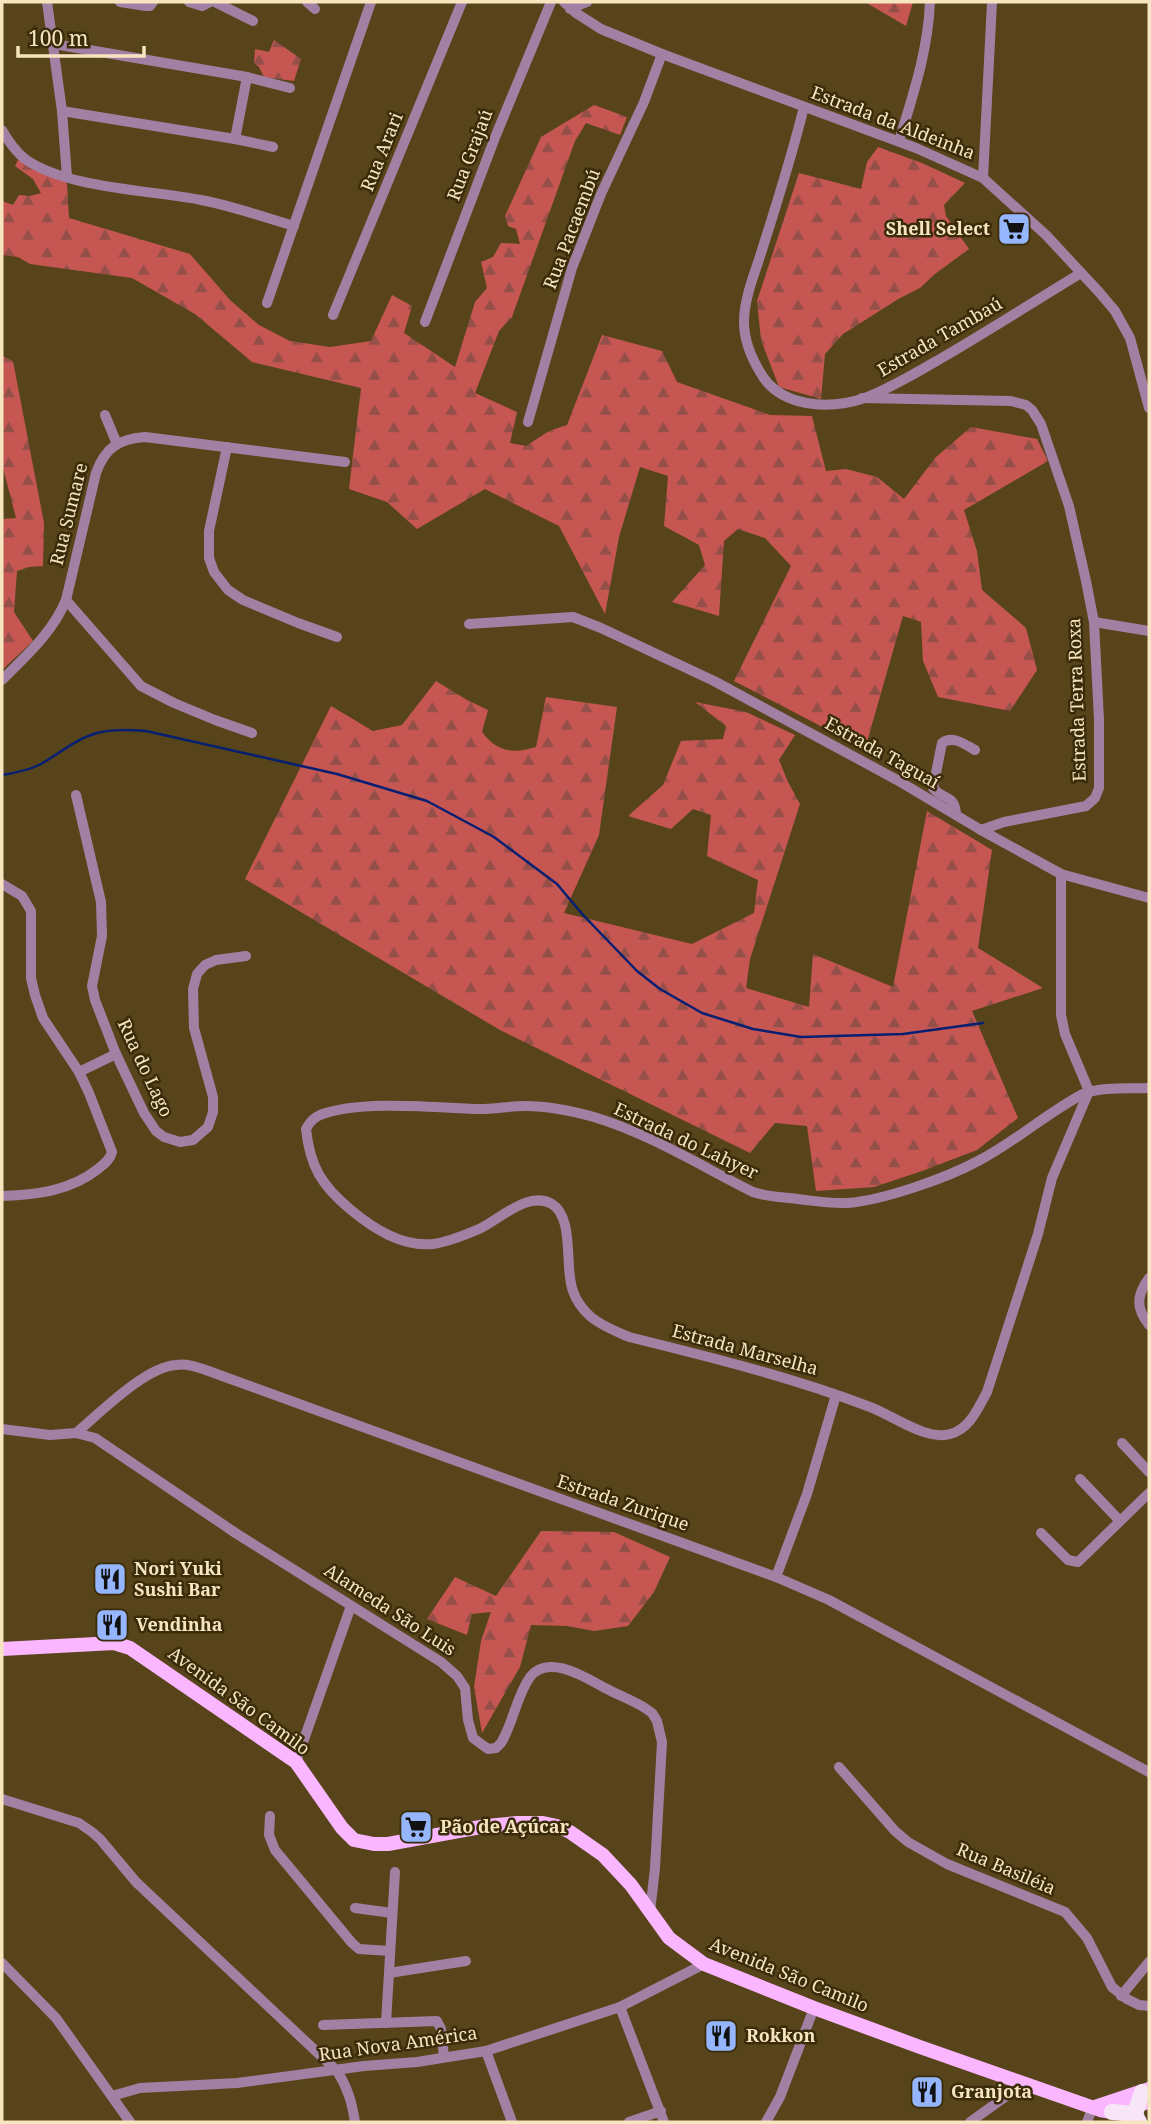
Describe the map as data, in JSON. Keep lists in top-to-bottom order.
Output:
{
  "streets": {
    "main road": ["Avenida São Camilo"],
    "street": [
      "Estrada da Aldeinha",
      "Rua Arari",
      "Rua Grajaú",
      "Rua Pacaembú",
      "Estrada Tambaú",
      "Rua Sumare",
      "Estrada Terra Roxa",
      "Estrada Taguaí",
      "Rua do Lago",
      "Estrada do Lahyer",
      "Estrada Marselha",
      "Estrada Zurique",
      "Alameda São Luis",
      "Rua Basiléia",
      "Rua Nova América"
    ]
  },
  "crossings": [
    ["Estrada da Aldeinha", "Rua Pacaembú"],
    ["Estrada da Aldeinha", "Estrada Tambaú"],
    ["Estrada Tambaú", "Estrada Terra Roxa"],
    ["Estrada Terra Roxa", "Estrada Taguaí"],
    ["Estrada do Lahyer", "Estrada Marselha"],
    ["Estrada Zurique", "Alameda São Luis"],
    ["Alameda São Luis", "Avenida São Camilo"],
    ["Avenida São Camilo", "Rua Nova América"]
  ],
  "places": {
    "supermarket": ["Shell Select", "Pão de Açúcar"],
    "restaurant": [
      "Nori Yuki Sushi Bar",
      "Vendinha",
      "Rokkon",
      "Granjota"
    ]
  },
  "scale_bar": "100 m"
}
